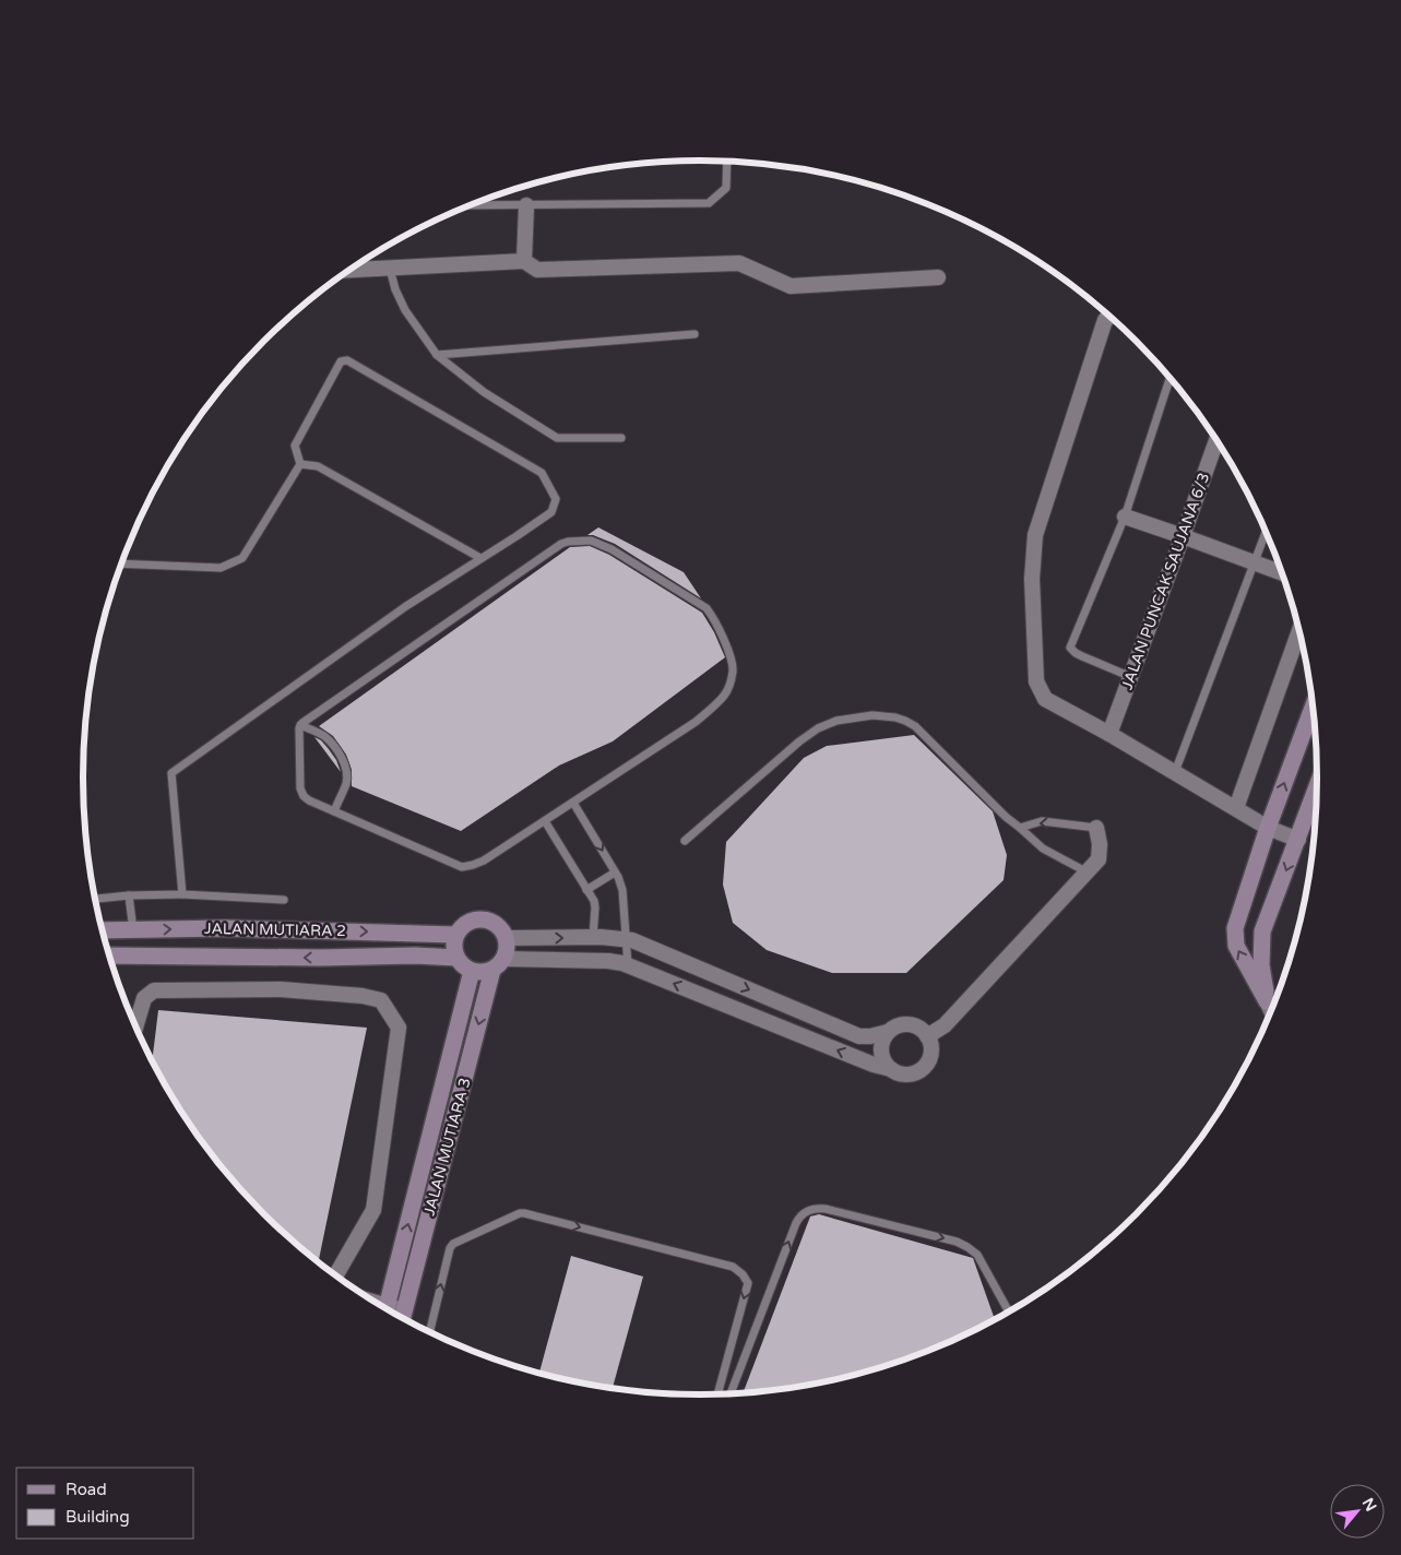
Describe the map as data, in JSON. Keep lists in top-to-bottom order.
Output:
{
  "streets": {
    "street": ["JALAN PUNCAK SAUJANA 6/3", "JALAN MUTIARA 2", "JALAN MUTIARA 3"]
  },
  "crossings": [
    ["JALAN MUTIARA 2", "JALAN MUTIARA 3"]
  ],
  "legend": ["Road", "Building"],
  "north": "top right"
}
